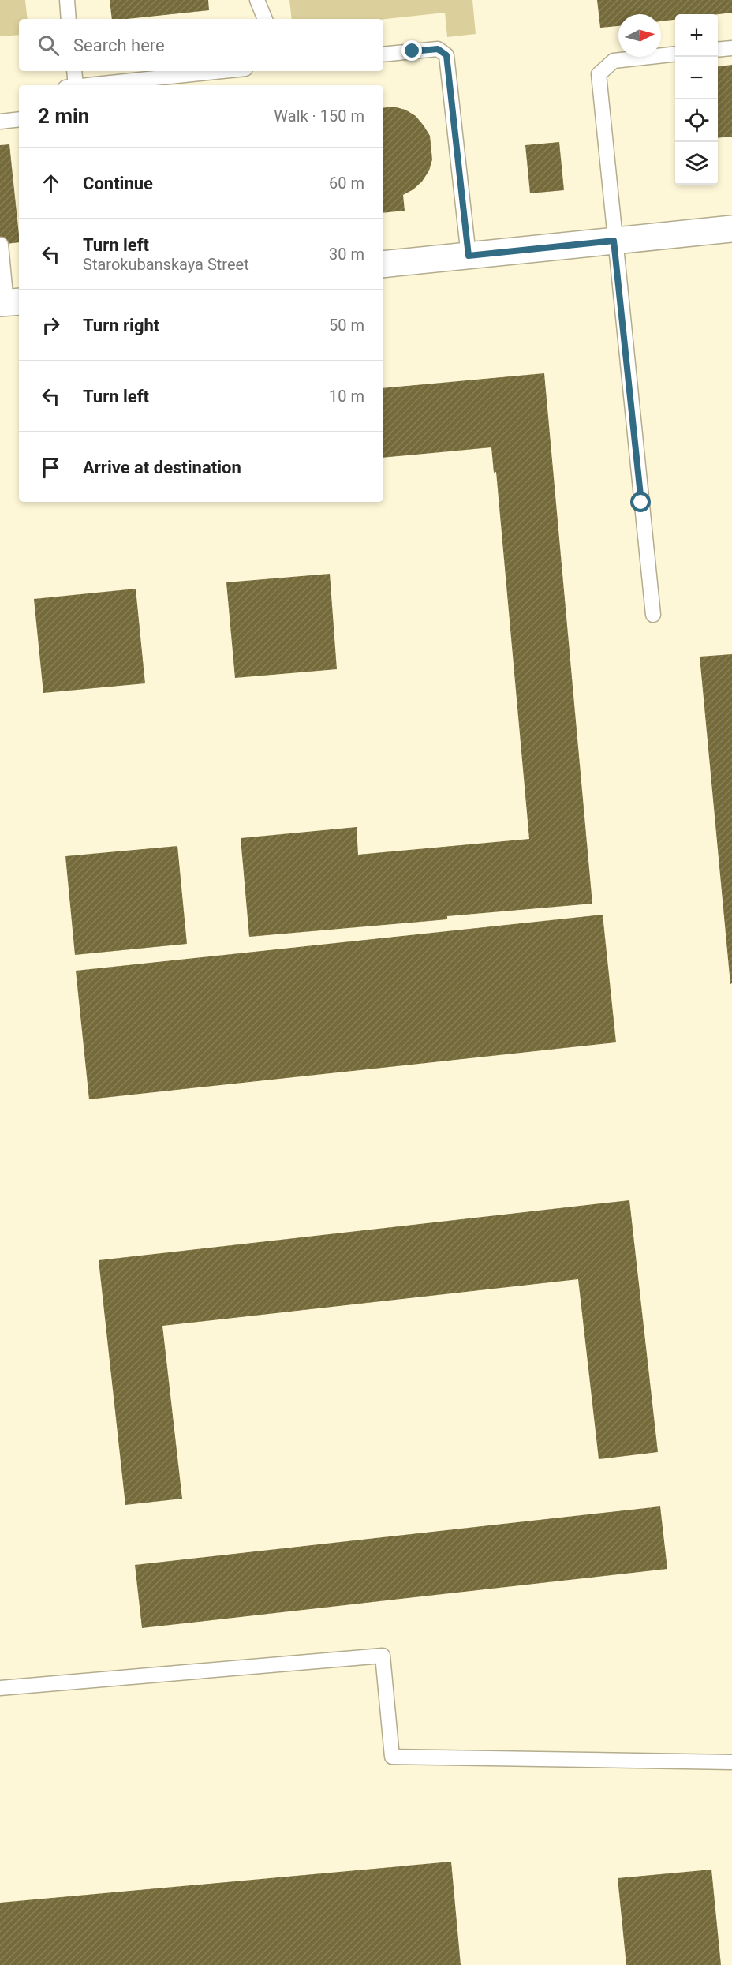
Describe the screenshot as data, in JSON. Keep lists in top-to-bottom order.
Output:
{
  "north": "right",
  "page": {
    "map_buttons": ["+", "−"],
    "search": "Search here",
    "heading": ["2 min", "Walk · 150 m"],
    "list": [
      ["Continue", "60 m"],
      ["Turn left", "Starokubanskaya Street", "30 m"],
      ["Turn right", "50 m"],
      ["Turn left", "10 m"],
      "Arrive at destination"
    ]
  }
}
